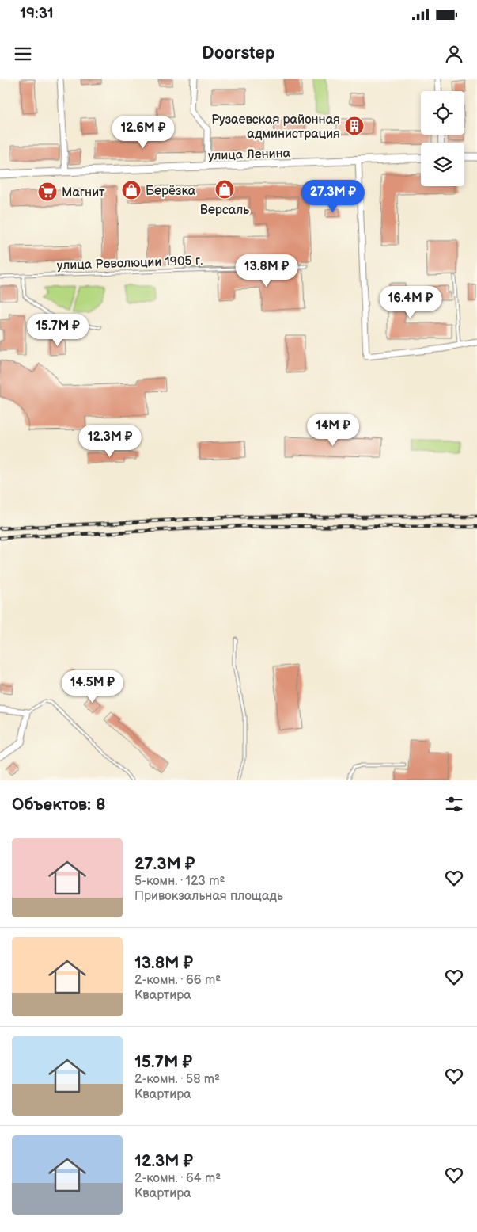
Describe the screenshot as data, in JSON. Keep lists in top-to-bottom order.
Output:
{
  "streets": {
    "street": ["улица Ленина"],
    "lane": ["улица Революции 1905 г."]
  },
  "places": {
    "building": ["Рузаевская районная администрация"],
    "shop": ["Версаль", "Берёзка"],
    "supermarket": ["Магнит"]
  },
  "page": {
    "status": "19:31",
    "header": "Doorstep",
    "price": [
      "12.6M ₽",
      "27.3M ₽",
      "13.8M ₽",
      "16.4M ₽",
      "15.7M ₽",
      "14M ₽",
      "12.3M ₽",
      "14.5M ₽"
    ],
    "heading": "Объектов: 8",
    "list": [
      {
        "name": "27.3M ₽",
        "note": "5-комн. · 123 m² · Привокзальная площадь"
      },
      {
        "name": "13.8M ₽",
        "note": "2-комн. · 66 m² · Квартира"
      },
      {
        "name": "15.7M ₽",
        "note": "2-комн. · 58 m² · Квартира"
      },
      {
        "name": "12.3M ₽",
        "note": "2-комн. · 64 m² · Квартира"
      }
    ]
  }
}
